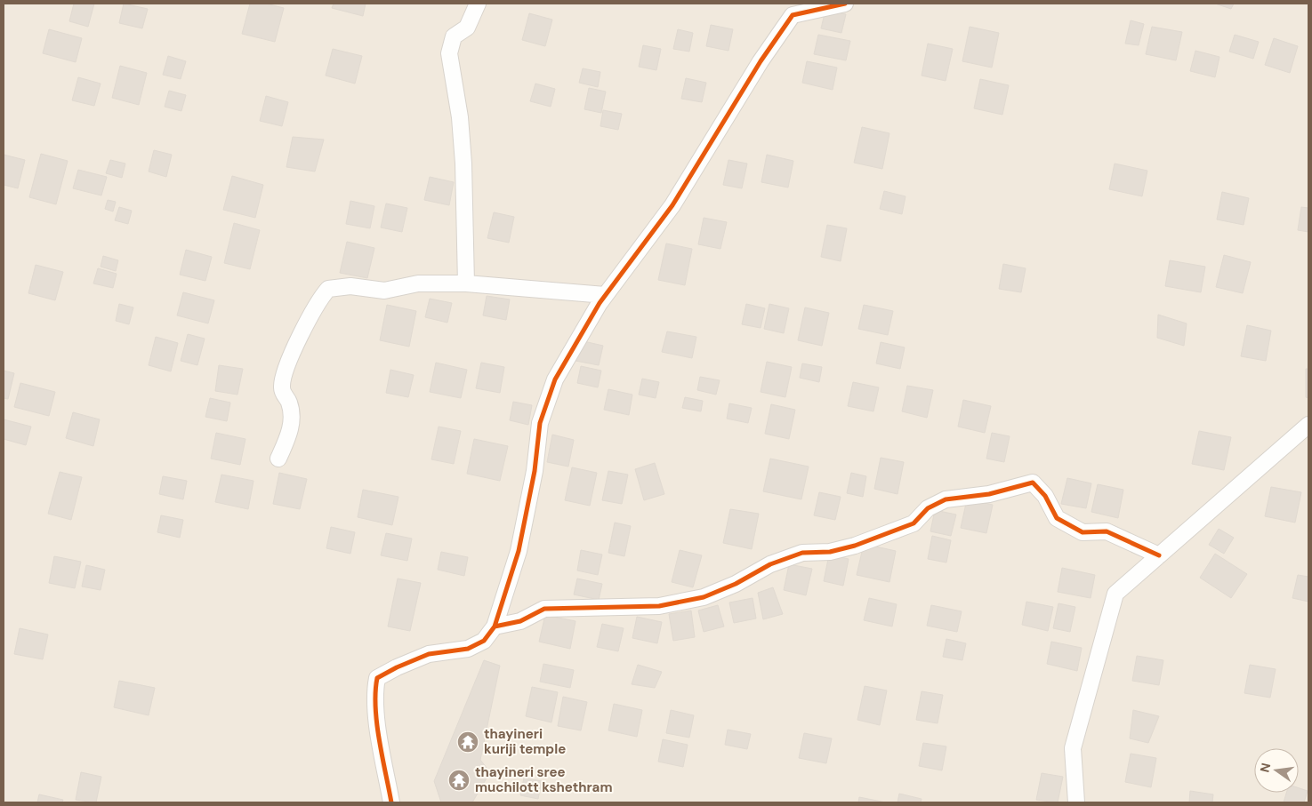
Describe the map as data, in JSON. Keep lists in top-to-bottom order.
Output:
{
  "places": {
    "temple": ["thayineri kuriji temple", "thayineri sree muchilott kshethram"]
  },
  "north": "left"
}
